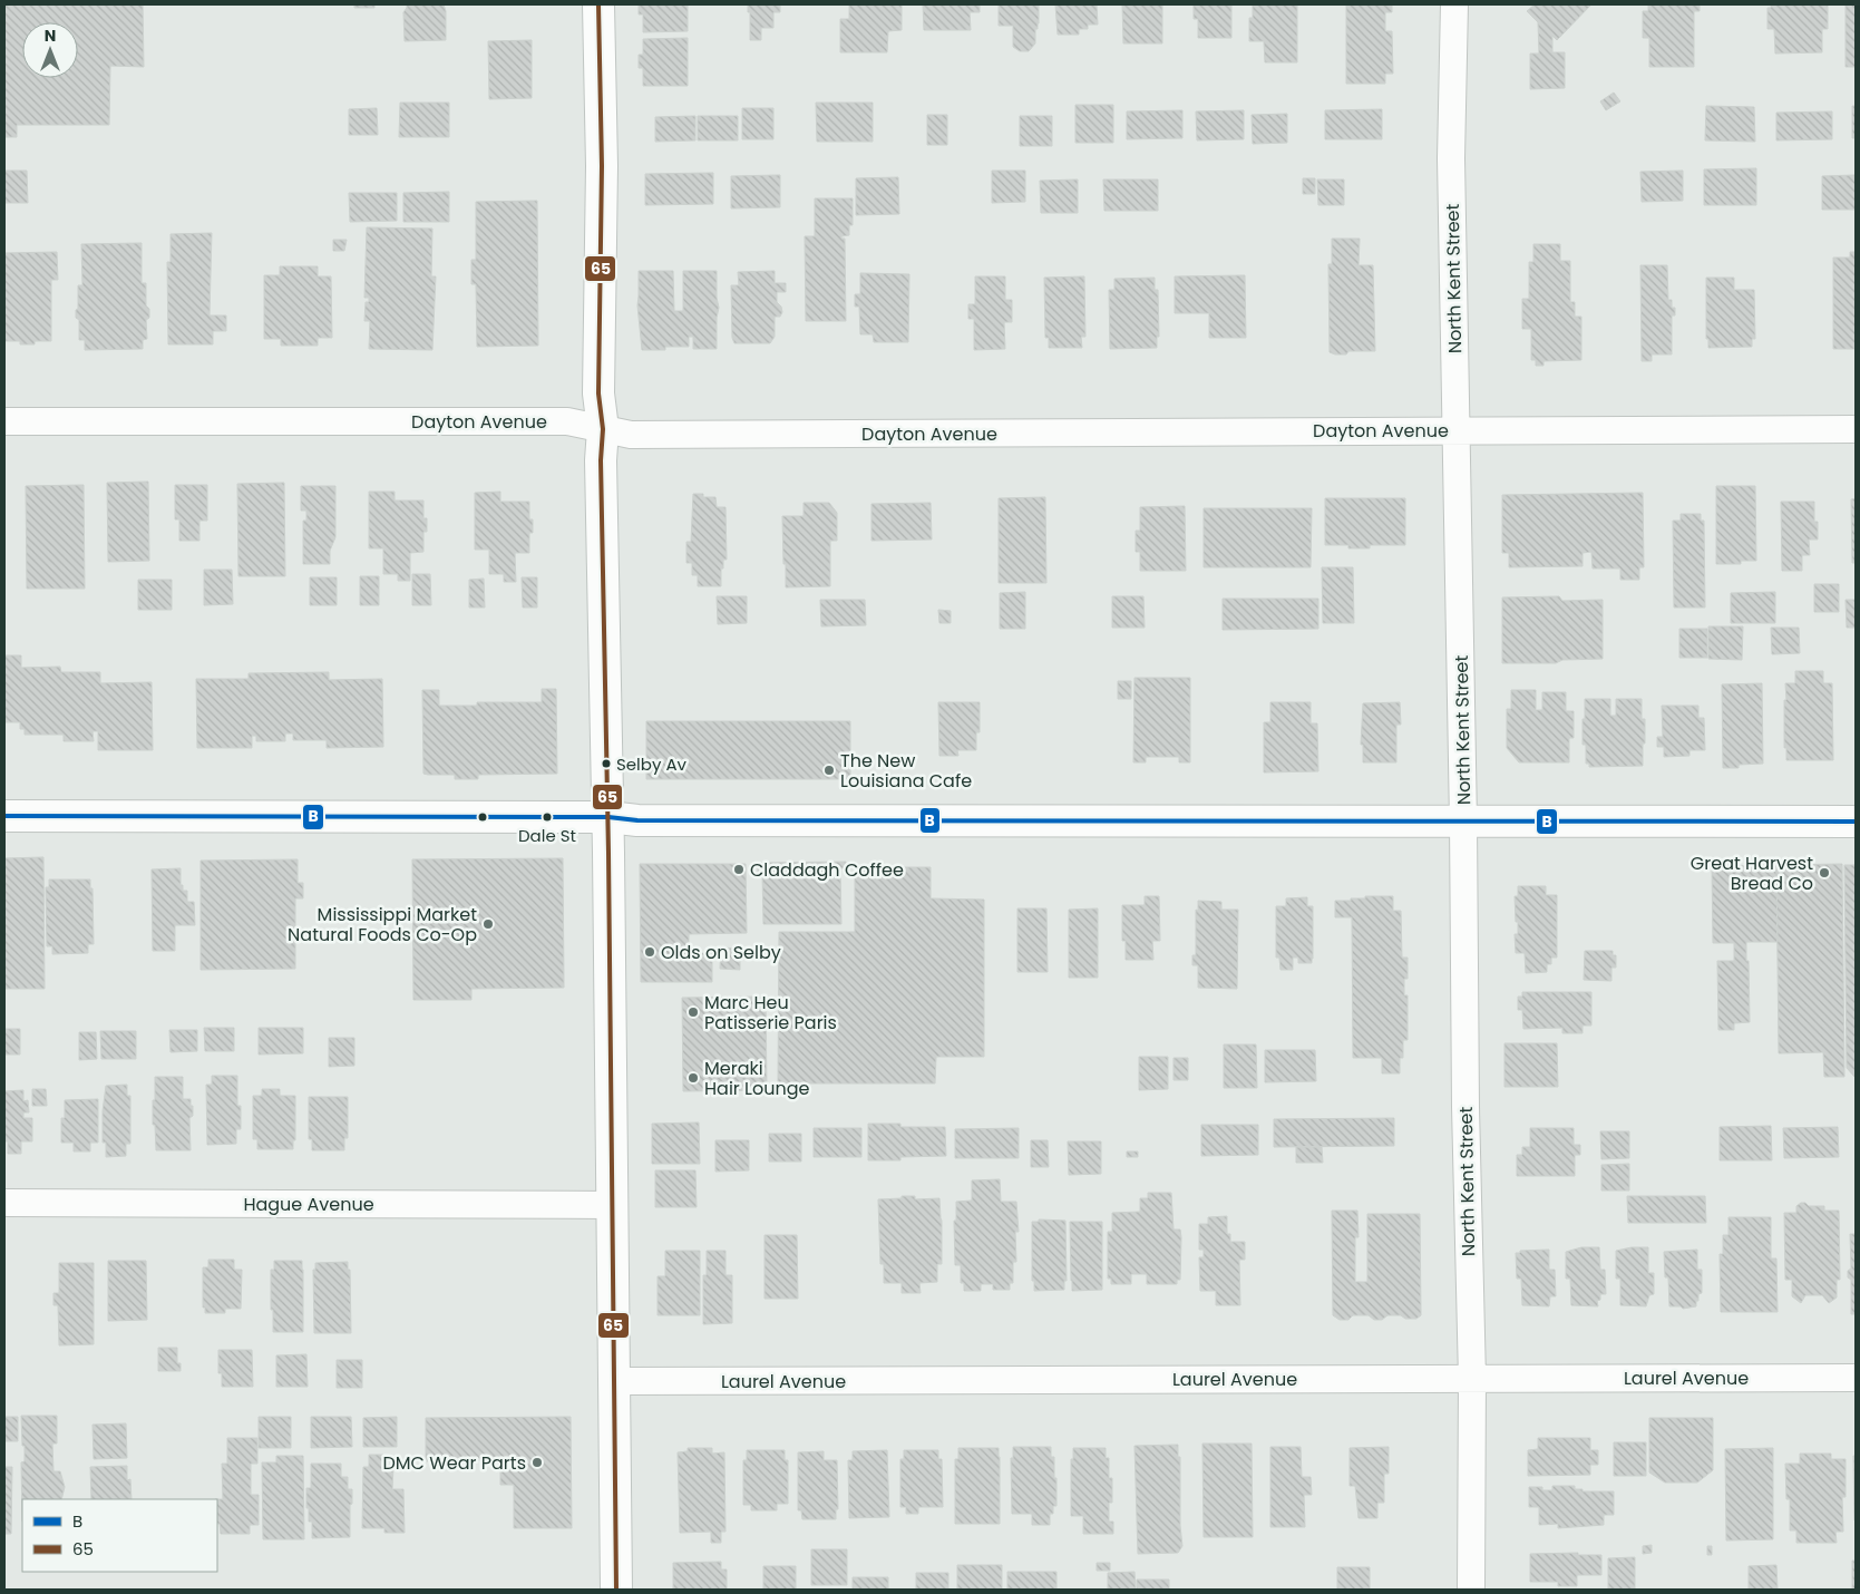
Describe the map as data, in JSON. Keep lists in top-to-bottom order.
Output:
{
  "streets": {
    "street": [
      "North Kent Street",
      "Dayton Avenue",
      "Hague Avenue",
      "Laurel Avenue"
    ]
  },
  "crossings": [
    ["North Kent Street", "Dayton Avenue"],
    ["North Kent Street", "Laurel Avenue"]
  ],
  "places": [
    "Selby Av",
    "The New Louisiana Cafe",
    "Dale St",
    "Claddagh Coffee",
    "Great Harvest Bread Co",
    "Mississippi Market Natural Foods Co-Op",
    "Olds on Selby",
    "Marc Heu Patisserie Paris",
    "Meraki Hair Lounge",
    "DMC Wear Parts"
  ],
  "lines": ["transit line 65", "transit line B"],
  "legend": ["B", "65"],
  "north": "top"
}
